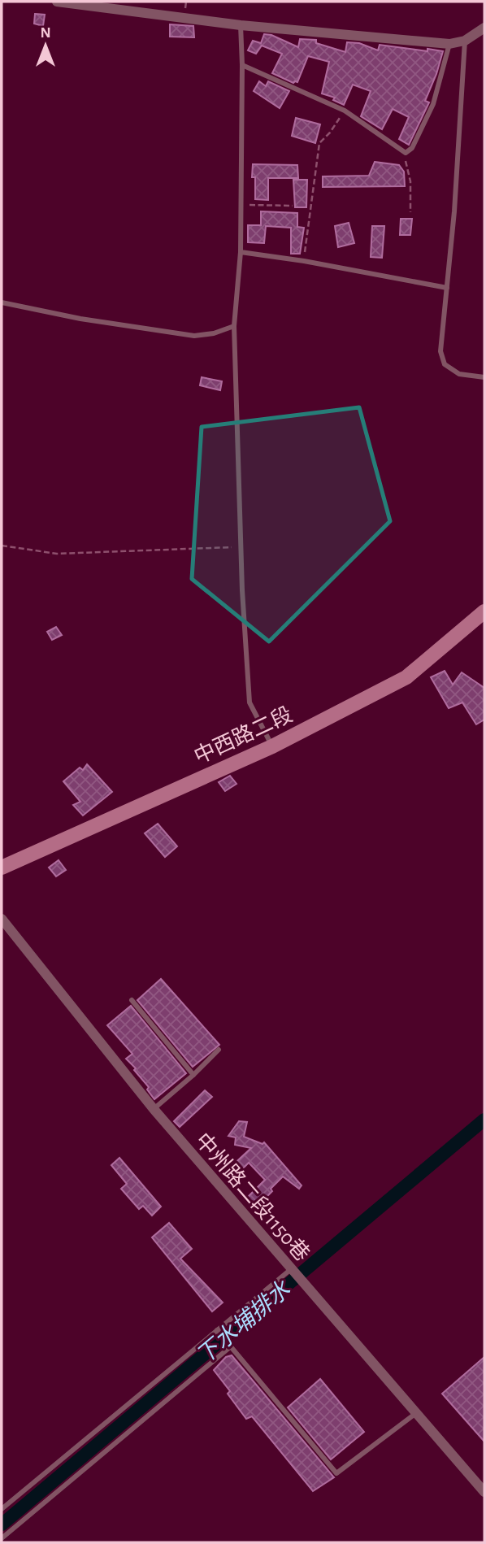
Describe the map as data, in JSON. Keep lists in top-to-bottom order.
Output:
{
  "streets": {
    "street": ["中西路二段", "中州路二段1150巷"]
  },
  "water": ["下水埔排水"],
  "north": "top"
}
